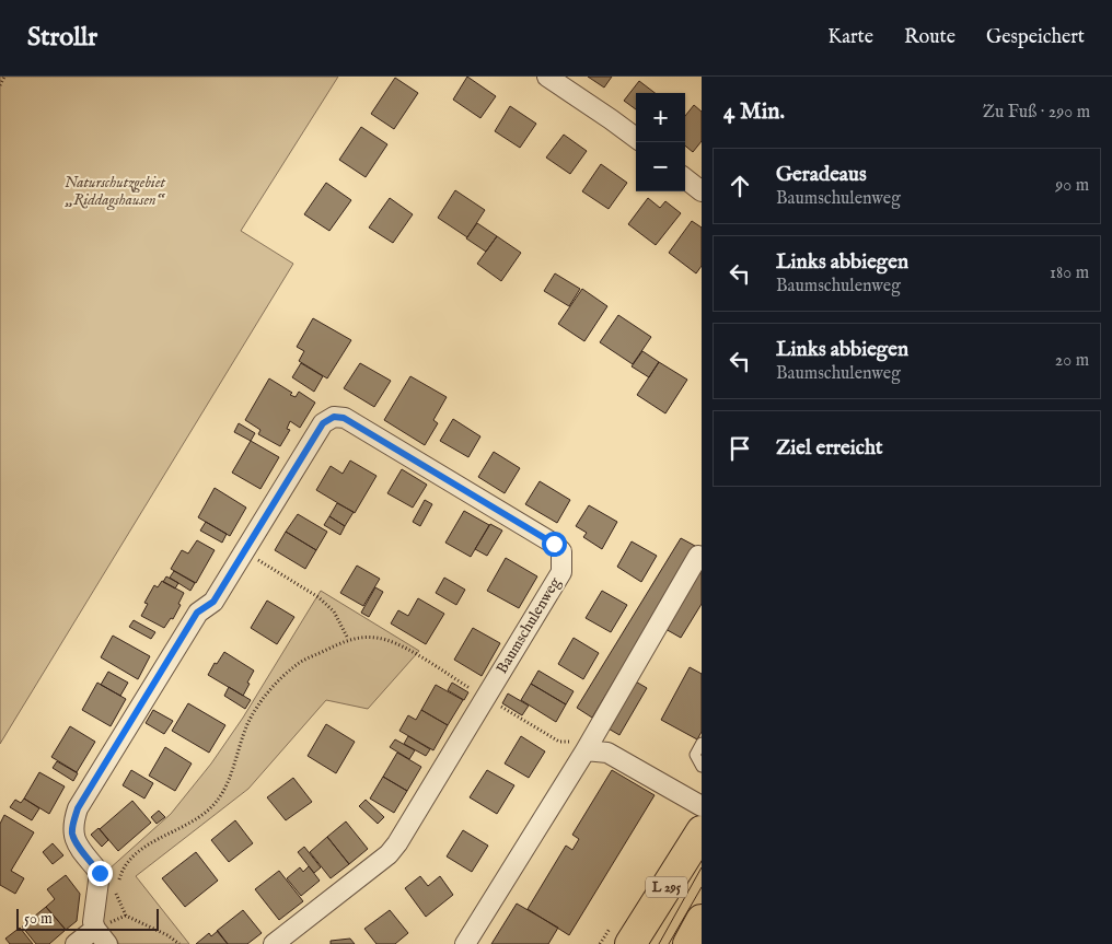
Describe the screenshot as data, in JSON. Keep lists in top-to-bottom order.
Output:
{
  "streets": {
    "main road": ["L 295"],
    "street": ["Baumschulenweg"]
  },
  "parks": ["Naturschutzgebiet „Riddagshausen“"],
  "scale_bar": "50 m",
  "page": {
    "header": "Strollr",
    "nav": ["Karte", "Route", "Gespeichert"],
    "heading": ["4 Min.", "Zu Fuß · 290 m"],
    "map_buttons": ["+", "−"],
    "list": [
      ["Geradeaus", "Baumschulenweg", "90 m"],
      ["Links abbiegen", "Baumschulenweg", "180 m"],
      ["Links abbiegen", "Baumschulenweg", "20 m"],
      "Ziel erreicht"
    ],
    "scale": "50 m"
  }
}
